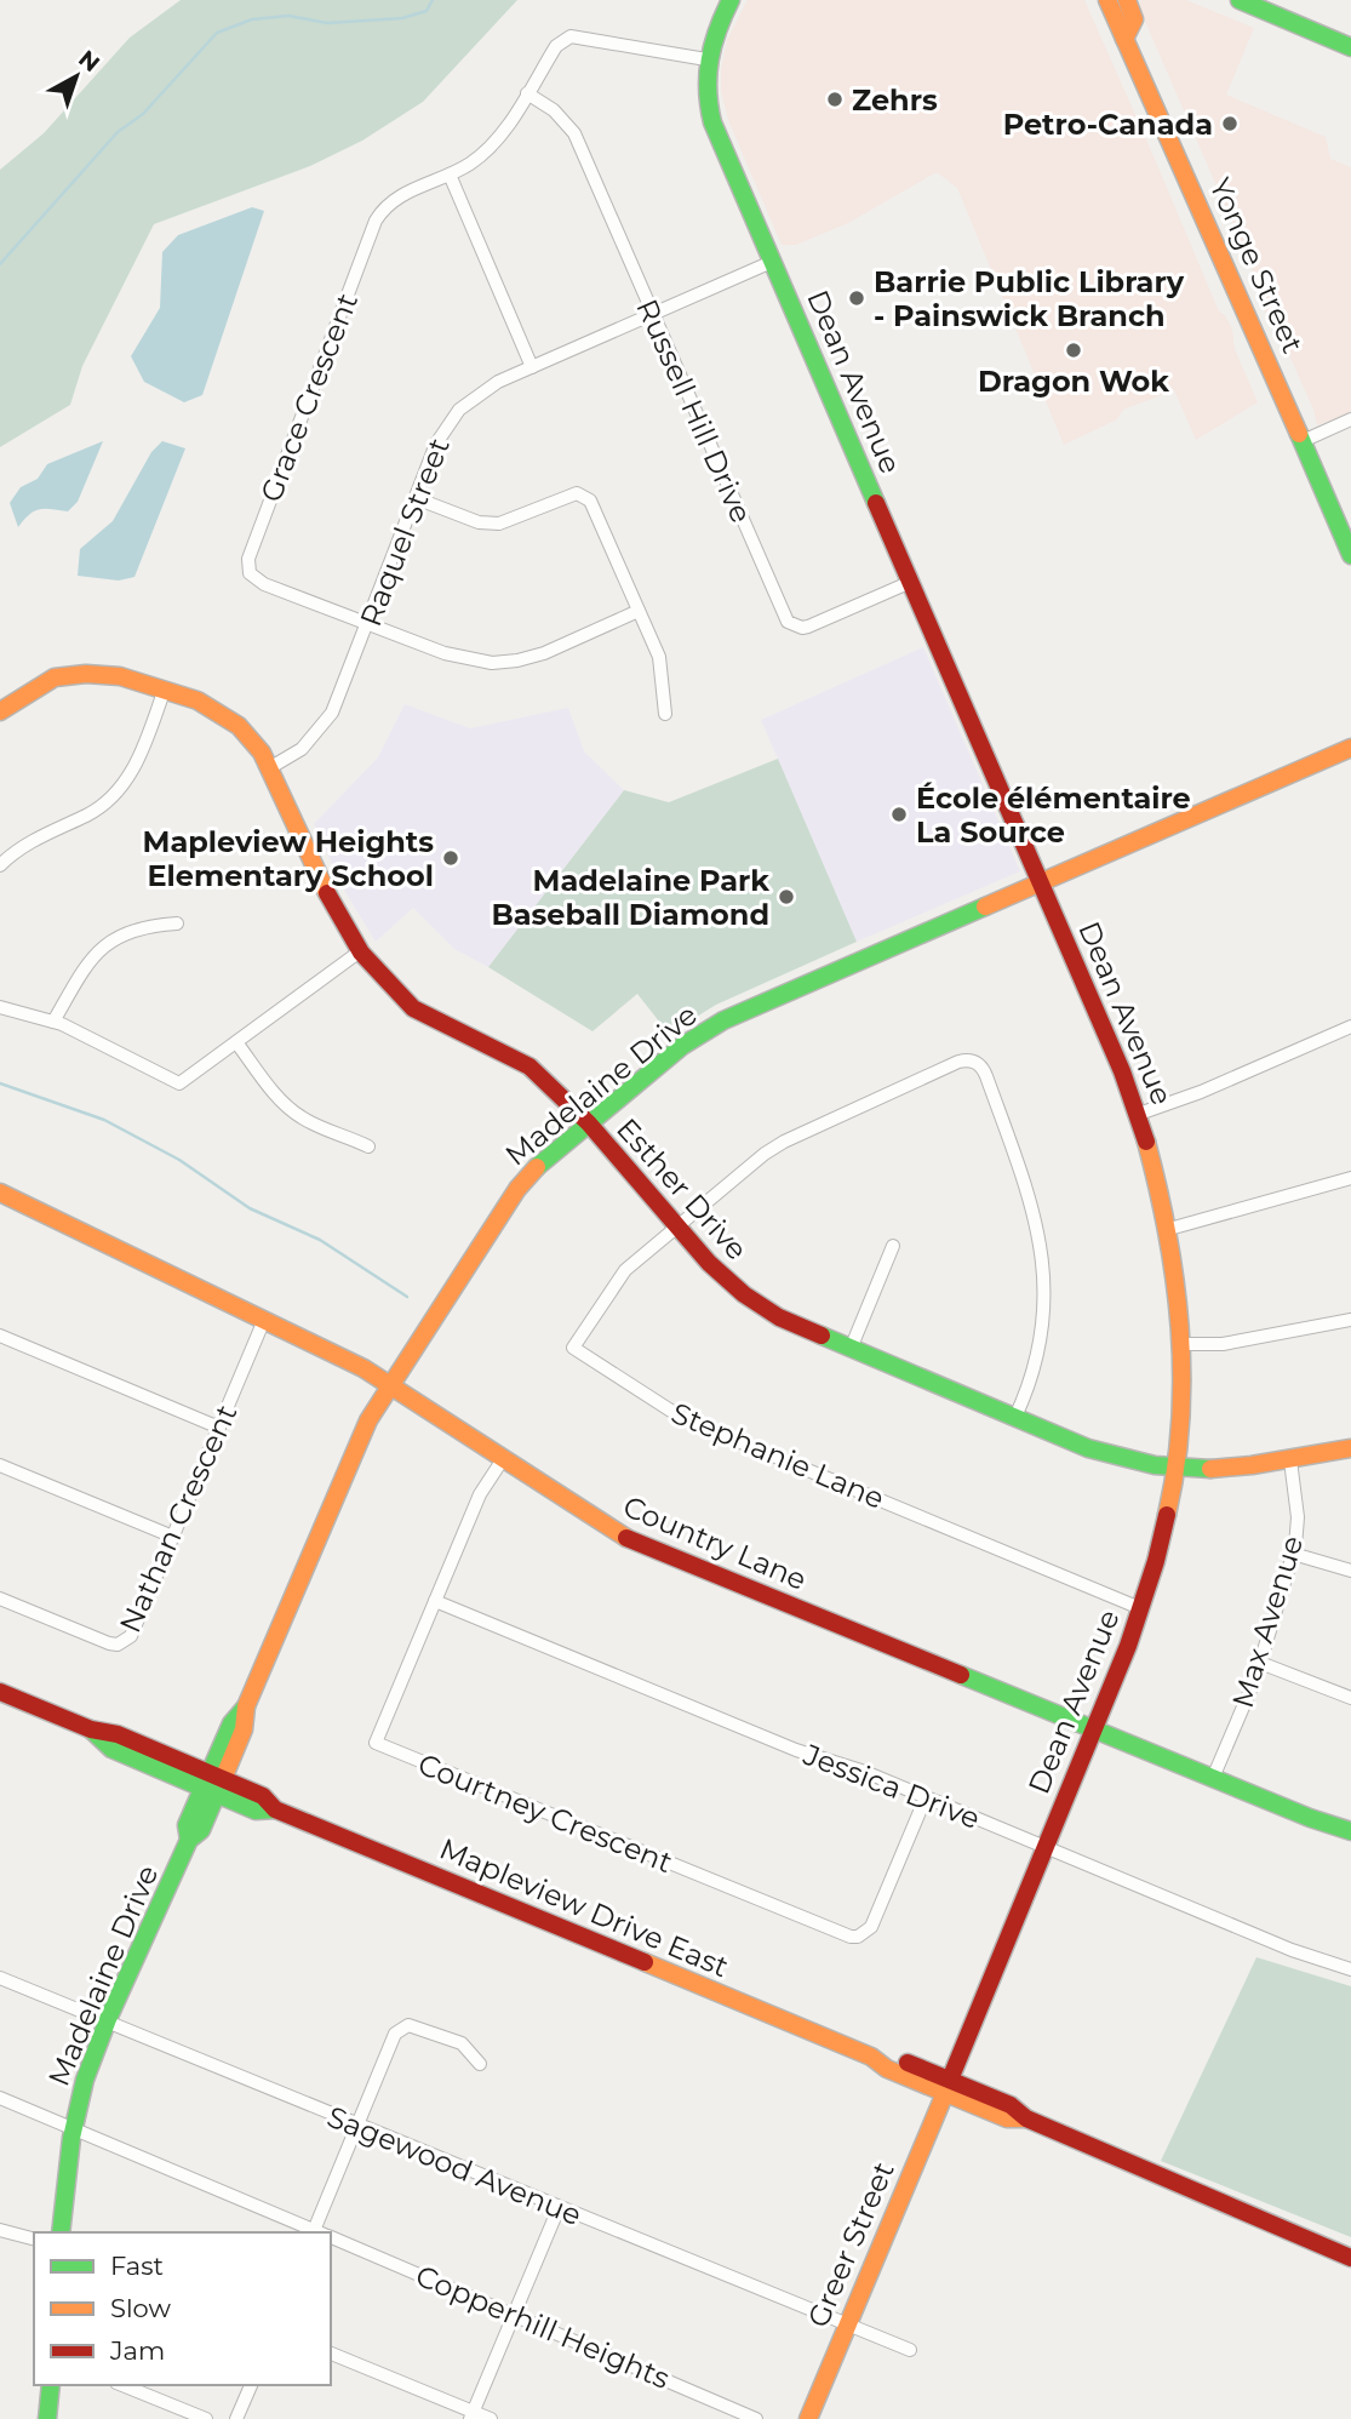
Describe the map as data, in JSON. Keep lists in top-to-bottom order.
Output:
{
  "streets": {
    "street": [
      "Yonge Street",
      "Dean Avenue",
      "Grace Crescent",
      "Russell Hill Drive",
      "Raquel Street",
      "Madelaine Drive",
      "Esther Drive",
      "Stephanie Lane",
      "Nathan Crescent",
      "Country Lane",
      "Max Avenue",
      "Jessica Drive",
      "Courtney Crescent",
      "Mapleview Drive East",
      "Sagewood Avenue",
      "Greer Street",
      "Copperhill Heights"
    ]
  },
  "crossings": [
    ["Dean Avenue", "Grace Crescent"],
    ["Dean Avenue", "Russell Hill Drive"],
    ["Dean Avenue", "Raquel Street"],
    ["Dean Avenue", "Madelaine Drive"],
    ["Dean Avenue", "Esther Drive"],
    ["Dean Avenue", "Stephanie Lane"],
    ["Dean Avenue", "Country Lane"],
    ["Dean Avenue", "Jessica Drive"],
    ["Dean Avenue", "Mapleview Drive East"],
    ["Dean Avenue", "Greer Street"],
    ["Grace Crescent", "Russell Hill Drive"],
    ["Grace Crescent", "Raquel Street"],
    ["Russell Hill Drive", "Raquel Street"],
    ["Raquel Street", "Esther Drive"],
    ["Madelaine Drive", "Esther Drive"],
    ["Madelaine Drive", "Country Lane"],
    ["Madelaine Drive", "Mapleview Drive East"],
    ["Madelaine Drive", "Sagewood Avenue"],
    ["Madelaine Drive", "Copperhill Heights"],
    ["Esther Drive", "Stephanie Lane"],
    ["Esther Drive", "Max Avenue"],
    ["Nathan Crescent", "Country Lane"],
    ["Country Lane", "Max Avenue"],
    ["Country Lane", "Courtney Crescent"],
    ["Jessica Drive", "Courtney Crescent"],
    ["Mapleview Drive East", "Greer Street"],
    ["Sagewood Avenue", "Greer Street"]
  ],
  "places": [
    "Zehrs",
    "Petro-Canada",
    "Barrie Public Library - Painswick Branch",
    "Dragon Wok",
    "École élémentaire La Source",
    "Mapleview Heights Elementary School",
    "Madelaine Park Baseball Diamond"
  ],
  "legend": ["Fast", "Slow", "Jam"],
  "north": "top right"
}
